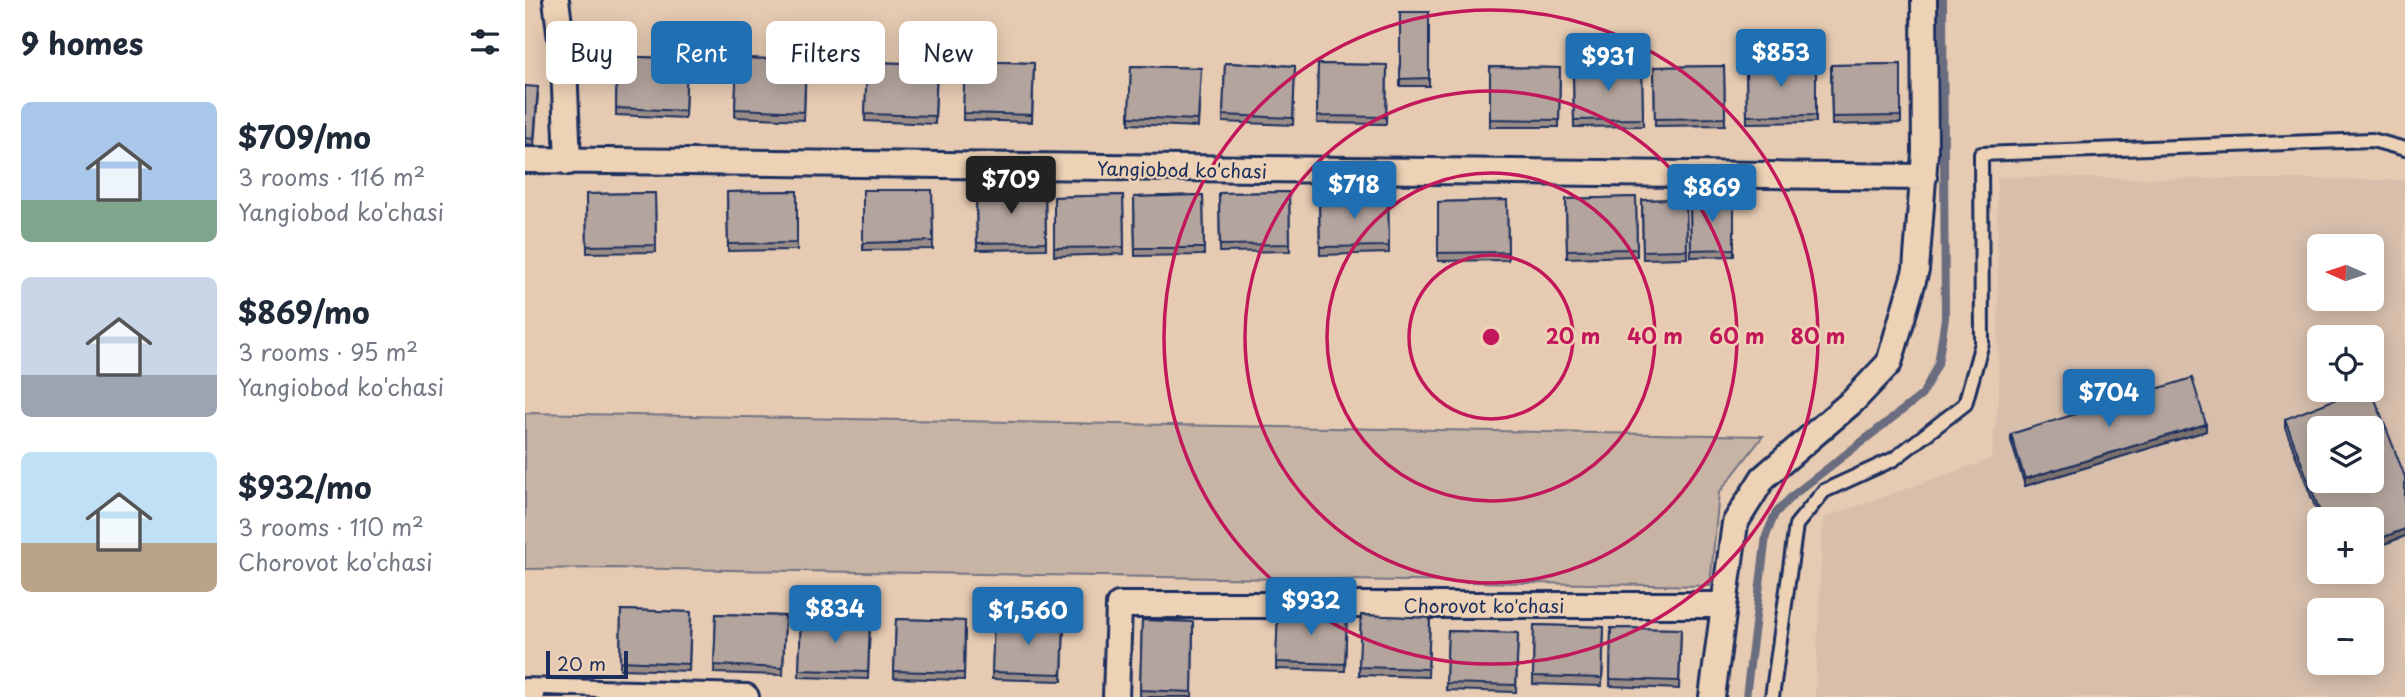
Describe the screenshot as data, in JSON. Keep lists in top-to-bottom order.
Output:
{
  "streets": {
    "street": ["Yangiobod ko'chasi", "Chorovot ko'chasi"]
  },
  "scale_bar": "20 m",
  "north": "left",
  "page": {
    "heading": "9 homes",
    "chip": [
      "Buy",
      "Rent",
      "Filters",
      "New"
    ],
    "price": [
      "$853",
      "$931",
      "$709",
      "$718",
      "$869",
      "$704",
      "$932",
      "$834",
      "$1,560"
    ],
    "list": [
      {
        "name": "$709/mo",
        "note": "3 rooms · 116 m² · Yangiobod ko'chasi"
      },
      {
        "name": "$869/mo",
        "note": "3 rooms · 95 m² · Yangiobod ko'chasi"
      },
      {
        "name": "$932/mo",
        "note": "3 rooms · 110 m² · Chorovot ko'chasi"
      }
    ],
    "map_buttons": ["+", "−"],
    "scale": "20 m"
  },
  "rings": [
    "20 m",
    "40 m",
    "60 m",
    "80 m"
  ]
}
